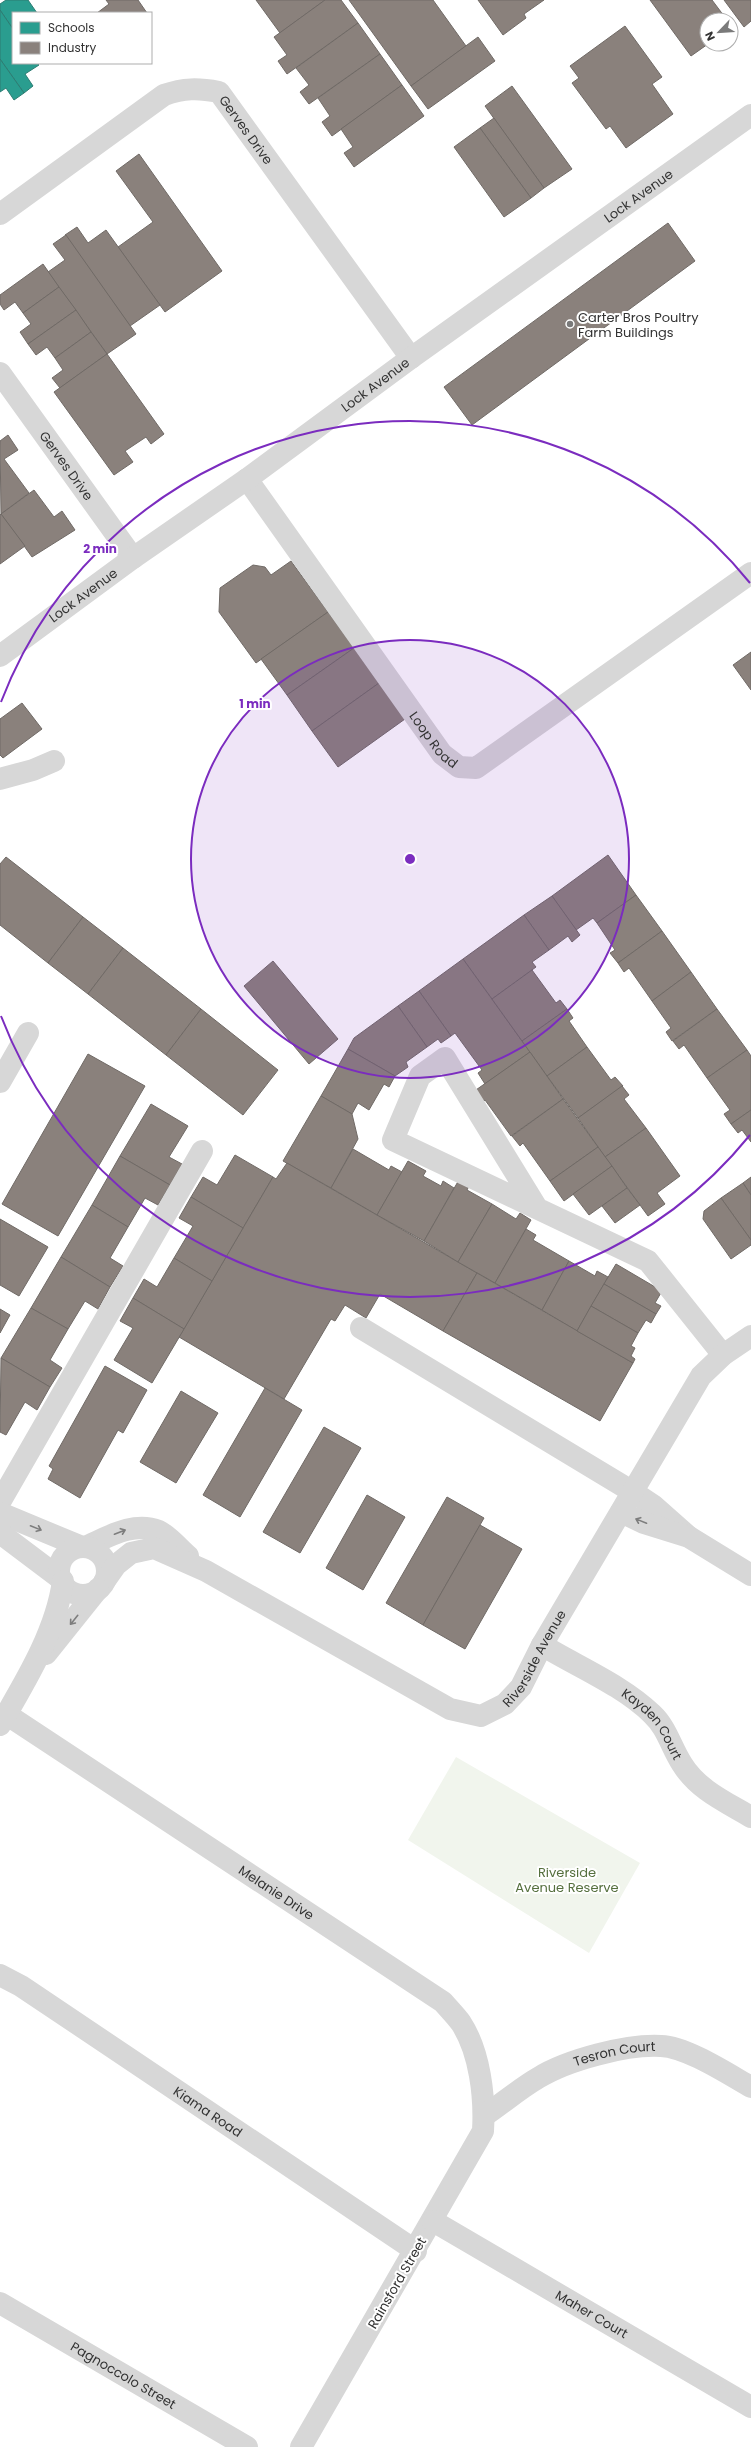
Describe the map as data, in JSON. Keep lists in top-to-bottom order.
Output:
{
  "streets": {
    "street": [
      "Gerves Drive",
      "Lock Avenue",
      "Loop Road",
      "Riverside Avenue",
      "Kayden Court",
      "Melanie Drive",
      "Tesron Court",
      "Kiama Road",
      "Rainsford Street",
      "Maher Court",
      "Pagnoccolo Street"
    ]
  },
  "crossings": [
    ["Gerves Drive", "Lock Avenue"],
    ["Lock Avenue", "Loop Road"],
    ["Riverside Avenue", "Kayden Court"],
    ["Melanie Drive", "Tesron Court"],
    ["Melanie Drive", "Rainsford Street"],
    ["Tesron Court", "Rainsford Street"],
    ["Kiama Road", "Rainsford Street"],
    ["Rainsford Street", "Maher Court"]
  ],
  "parks": ["Riverside Avenue Reserve"],
  "places": ["Carter Bros Poultry Farm Buildings"],
  "legend": ["Schools", "Industry"],
  "north": "bottom left",
  "rings": ["2 min", "1 min"]
}
